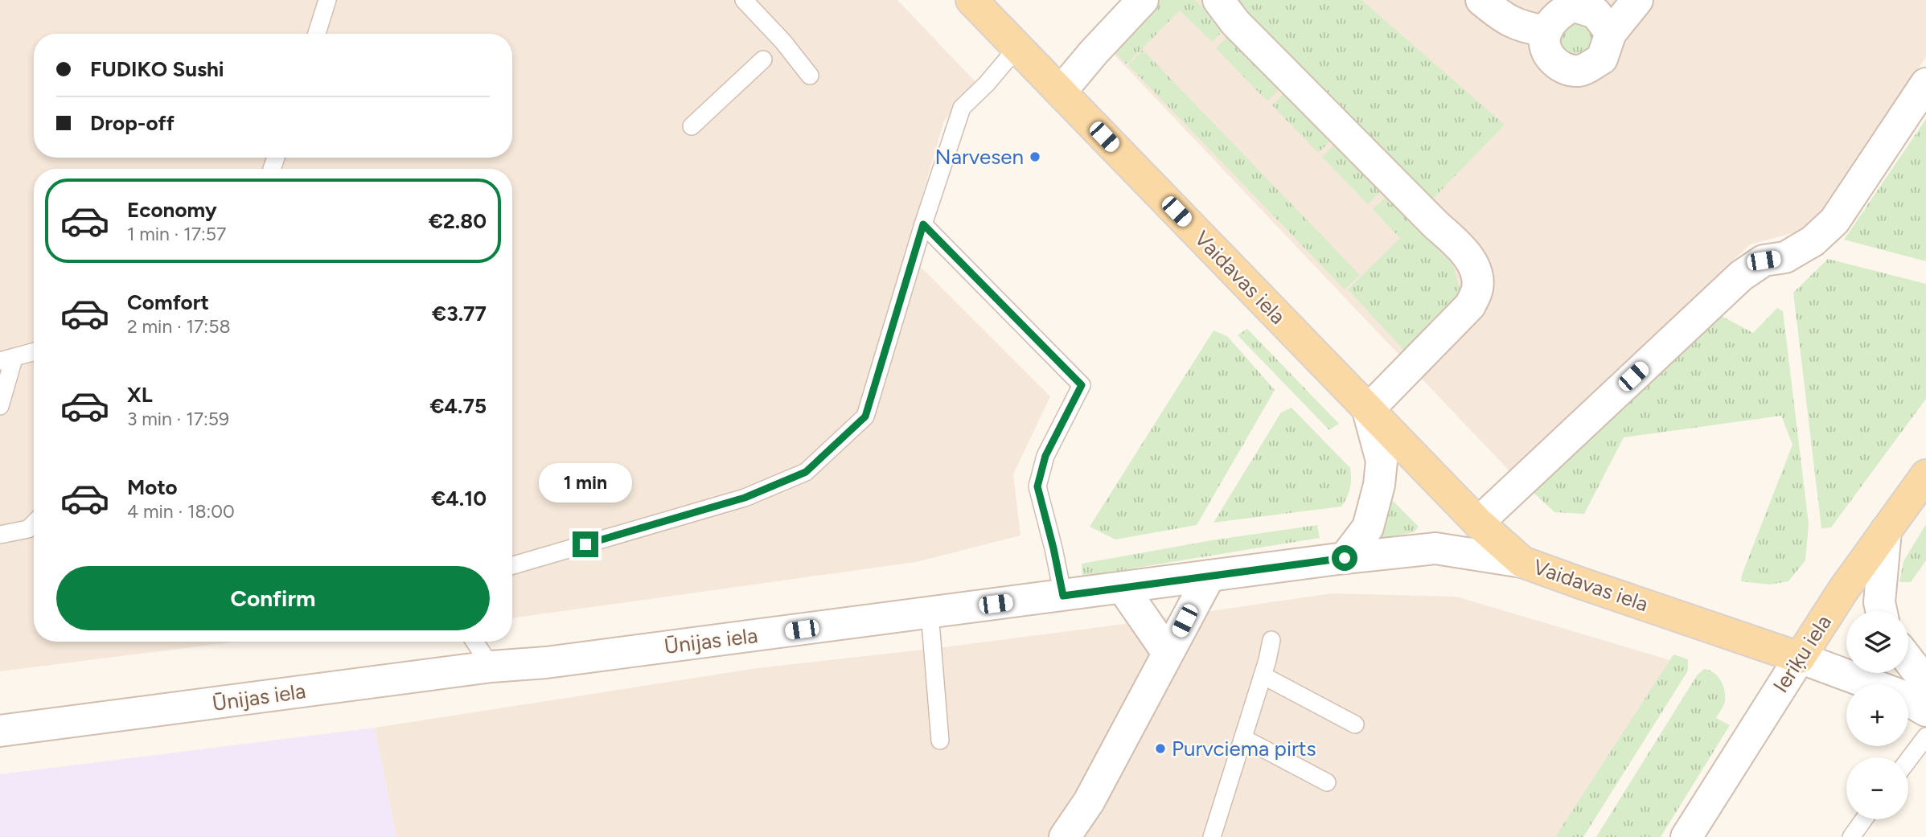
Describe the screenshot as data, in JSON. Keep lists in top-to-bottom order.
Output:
{
  "streets": {
    "main road": ["Vaidavas iela", "Ieriķu iela"],
    "street": ["Ūnijas iela"]
  },
  "crossings": [
    ["Vaidavas iela", "Ūnijas iela"],
    ["Vaidavas iela", "Ieriķu iela"]
  ],
  "places": ["Narvesen", "Purvciema pirts"],
  "page": {
    "banner": ["FUDIKO Sushi", "Drop-off"],
    "list": [
      {
        "name": "Economy",
        "note": "1 min · 17:57",
        "value": "€2.80"
      },
      {
        "name": "Comfort",
        "note": "2 min · 17:58",
        "value": "€3.77"
      },
      {
        "name": "XL",
        "note": "3 min · 17:59",
        "value": "€4.75"
      },
      {
        "name": "Moto",
        "note": "4 min · 18:00",
        "value": "€4.10"
      }
    ],
    "bubble": "1 min",
    "buttons": "Confirm",
    "map_buttons": ["+", "−"]
  }
}
